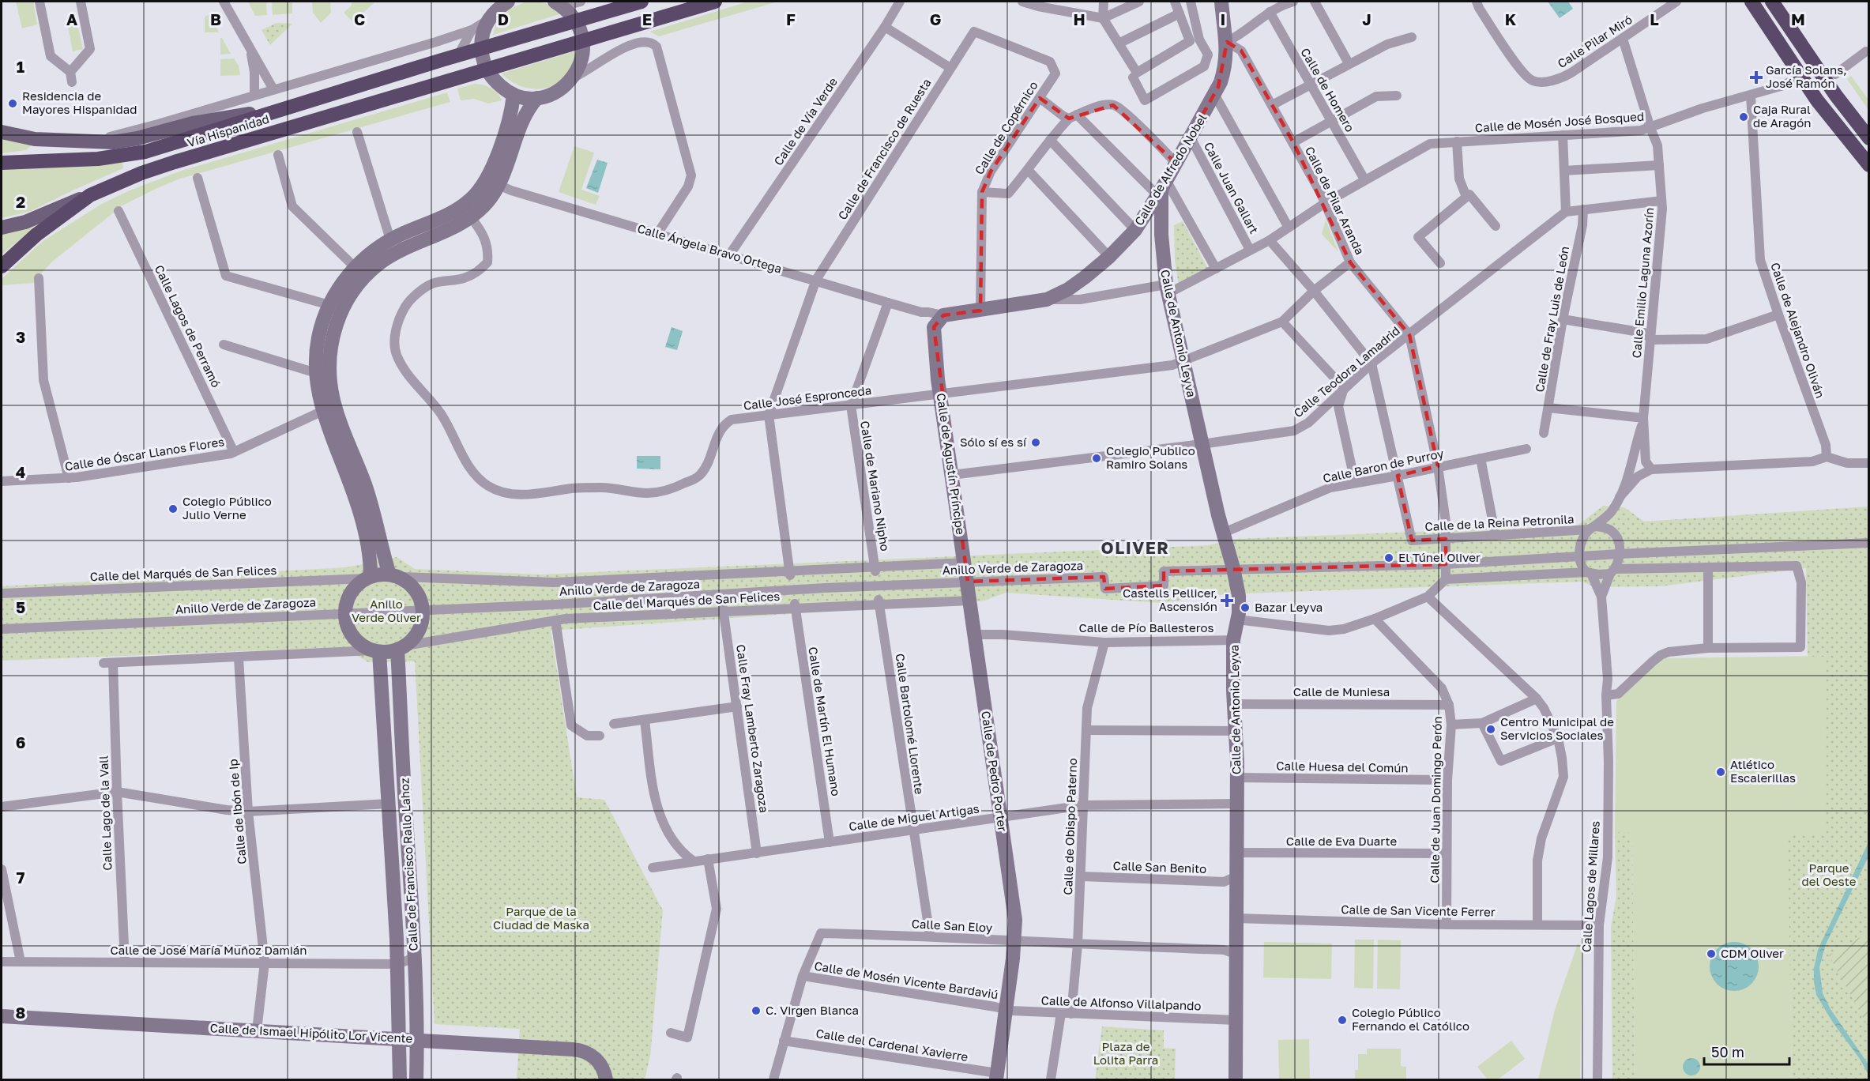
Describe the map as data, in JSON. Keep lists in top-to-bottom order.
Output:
{
  "streets": {
    "highway": ["Vía Hispanidad"],
    "street": [
      "Calle Pilar Miró",
      "Calle de Homero",
      "Calle de Vía Verde",
      "Calle de Mosén José Bosqued",
      "Calle de Copérnico",
      "Calle de Francisco de Ruesta",
      "Calle de Alfredo Nobel",
      "Calle Juan Gallart",
      "Calle de Pilar Aranda",
      "Calle Ángela Bravo Ortega",
      "Calle Emilio Laguna Azorín",
      "Calle de Fray Luis de León",
      "Calle Lagos de Perramó",
      "Calle de Alejandro Oliván",
      "Calle de Antonio Leyva",
      "Calle Teodora Lamadrid",
      "Calle José Espronceda",
      "Calle de Óscar Llanos Flores",
      "Calle de Agustín Príncipe",
      "Calle Baron de Purroy",
      "Calle de Mariano Nipho",
      "Calle de la Reina Petronila",
      "Anillo Verde de Zaragoza",
      "Calle del Marqués de San Felices",
      "Calle de Pío Ballesteros",
      "Calle de Muniesa",
      "Calle de Martín El Humano",
      "Calle Bartolomé Llorente",
      "Calle Fray Lamberto Zaragoza",
      "Calle Huesa del Común",
      "Calle de Pedro Porter",
      "Calle de Juan Domingo Perón",
      "Calle de Ibón de Ip",
      "Calle Lago de la Vall",
      "Calle de Miguel Artigas",
      "Calle de Obispo Paterno",
      "Calle de Eva Duarte",
      "Calle de Francisco Rallo Lahoz",
      "Calle San Benito",
      "Calle Lagos de Millares",
      "Calle de San Vicente Ferrer",
      "Calle San Eloy",
      "Calle de José María Muñoz Damián",
      "Calle de Mosén Vicente Bardaviú",
      "Calle de Alfonso Villalpando",
      "Calle de Ismael Hipólito Lor Vicente",
      "Calle del Cardenal Xavierre"
    ]
  },
  "crossings": [
    ["Calle Pilar Miró", "Calle Emilio Laguna Azorín"],
    ["Calle de Homero", "Calle de Mosén José Bosqued"],
    ["Calle de Vía Verde", "Calle Ángela Bravo Ortega"],
    ["Calle de Mosén José Bosqued", "Calle Juan Gallart"],
    ["Calle de Mosén José Bosqued", "Calle de Pilar Aranda"],
    ["Calle de Mosén José Bosqued", "Calle Ángela Bravo Ortega"],
    ["Calle de Mosén José Bosqued", "Calle Emilio Laguna Azorín"],
    ["Calle de Mosén José Bosqued", "Calle de Alejandro Oliván"],
    ["Calle de Copérnico", "Calle de Francisco de Ruesta"],
    ["Calle de Copérnico", "Calle Ángela Bravo Ortega"],
    ["Calle de Francisco de Ruesta", "Calle Ángela Bravo Ortega"],
    ["Calle de Francisco de Ruesta", "Calle José Espronceda"],
    ["Calle de Alfredo Nobel", "Calle Juan Gallart"],
    ["Calle de Alfredo Nobel", "Calle de Pilar Aranda"],
    ["Calle de Alfredo Nobel", "Calle Ángela Bravo Ortega"],
    ["Calle de Alfredo Nobel", "Calle de Antonio Leyva"],
    ["Calle Juan Gallart", "Calle Ángela Bravo Ortega"],
    ["Calle de Pilar Aranda", "Calle Teodora Lamadrid"],
    ["Calle de Pilar Aranda", "Calle Baron de Purroy"],
    ["Calle de Pilar Aranda", "Calle de la Reina Petronila"],
    ["Calle Ángela Bravo Ortega", "Calle de Antonio Leyva"],
    ["Calle Emilio Laguna Azorín", "Calle de la Reina Petronila"],
    ["Calle Lagos de Perramó", "Calle de Óscar Llanos Flores"],
    ["Calle de Antonio Leyva", "Calle Teodora Lamadrid"],
    ["Calle de Antonio Leyva", "Calle José Espronceda"],
    ["Calle de Antonio Leyva", "Calle Baron de Purroy"],
    ["Calle de Antonio Leyva", "Anillo Verde de Zaragoza"],
    ["Calle de Antonio Leyva", "Calle de Pío Ballesteros"],
    ["Calle de Antonio Leyva", "Calle de Muniesa"],
    ["Calle de Antonio Leyva", "Calle Huesa del Común"],
    ["Calle de Antonio Leyva", "Calle de Miguel Artigas"],
    ["Calle de Antonio Leyva", "Calle de Eva Duarte"],
    ["Calle de Antonio Leyva", "Calle San Benito"],
    ["Calle de Antonio Leyva", "Calle de San Vicente Ferrer"],
    ["Calle de Antonio Leyva", "Calle San Eloy"],
    ["Calle de Antonio Leyva", "Calle de Alfonso Villalpando"],
    ["Calle Teodora Lamadrid", "Calle de Agustín Príncipe"],
    ["Calle José Espronceda", "Calle de Agustín Príncipe"],
    ["Calle José Espronceda", "Calle de Mariano Nipho"],
    ["Calle de Agustín Príncipe", "Anillo Verde de Zaragoza"],
    ["Calle de Agustín Príncipe", "Calle del Marqués de San Felices"],
    ["Calle de Agustín Príncipe", "Calle de Pedro Porter"],
    ["Calle Baron de Purroy", "Calle de la Reina Petronila"],
    ["Calle de Mariano Nipho", "Calle del Marqués de San Felices"],
    ["Calle del Marqués de San Felices", "Calle de Martín El Humano"],
    ["Calle del Marqués de San Felices", "Calle Bartolomé Llorente"],
    ["Calle del Marqués de San Felices", "Calle Fray Lamberto Zaragoza"],
    ["Calle del Marqués de San Felices", "Calle de Pedro Porter"],
    ["Calle del Marqués de San Felices", "Calle de Francisco Rallo Lahoz"],
    ["Calle de Pío Ballesteros", "Calle de Pedro Porter"],
    ["Calle de Pío Ballesteros", "Calle de Obispo Paterno"],
    ["Calle de Muniesa", "Calle de Juan Domingo Perón"],
    ["Calle de Martín El Humano", "Calle de Miguel Artigas"],
    ["Calle Bartolomé Llorente", "Calle de Miguel Artigas"],
    ["Calle Bartolomé Llorente", "Calle San Eloy"],
    ["Calle Fray Lamberto Zaragoza", "Calle de Miguel Artigas"],
    ["Calle Huesa del Común", "Calle de Juan Domingo Perón"],
    ["Calle de Pedro Porter", "Calle de Miguel Artigas"],
    ["Calle de Pedro Porter", "Calle San Eloy"],
    ["Calle de Pedro Porter", "Calle de Mosén Vicente Bardaviú"],
    ["Calle de Pedro Porter", "Calle de Alfonso Villalpando"],
    ["Calle de Pedro Porter", "Calle del Cardenal Xavierre"],
    ["Calle de Juan Domingo Perón", "Calle de Eva Duarte"],
    ["Calle de Juan Domingo Perón", "Calle de San Vicente Ferrer"],
    ["Calle de Ibón de Ip", "Calle Lago de la Vall"],
    ["Calle de Ibón de Ip", "Calle de José María Muñoz Damián"],
    ["Calle de Ibón de Ip", "Calle de Ismael Hipólito Lor Vicente"],
    ["Calle Lago de la Vall", "Calle de José María Muñoz Damián"],
    ["Calle de Miguel Artigas", "Calle de Obispo Paterno"],
    ["Calle de Obispo Paterno", "Calle San Benito"],
    ["Calle de Obispo Paterno", "Calle San Eloy"],
    ["Calle de Obispo Paterno", "Calle de Alfonso Villalpando"],
    ["Calle de Francisco Rallo Lahoz", "Calle de José María Muñoz Damián"],
    ["Calle de Francisco Rallo Lahoz", "Calle de Ismael Hipólito Lor Vicente"],
    ["Calle Lagos de Millares", "Calle de San Vicente Ferrer"],
    ["Calle San Eloy", "Calle de Mosén Vicente Bardaviú"],
    ["Calle San Eloy", "Calle del Cardenal Xavierre"],
    ["Calle de Mosén Vicente Bardaviú", "Calle de Alfonso Villalpando"]
  ],
  "districts": ["OLIVER"],
  "parks": [
    "Anillo Verde Oliver",
    "Parque del Oeste",
    "Parque de la Ciudad de Maska",
    "Plaza de Lolita Parra"
  ],
  "places": {
    "health": ["García Solans, José Ramón", "Castells Pellicer, Ascensión"],
    "other": [
      "Residencia de Mayores Hispanidad",
      "Caja Rural de Aragón",
      "Sólo sí es sí",
      "Colegio Publico Ramiro Solans",
      "Colegio Público Julio Verne",
      "El Túnel Oliver",
      "Bazar Leyva",
      "Centro Municipal de Servicios Sociales",
      "Atlético Escalerillas",
      "CDM Oliver",
      "C. Virgen Blanca",
      "Colegio Público Fernando el Católico"
    ]
  },
  "scale_bar": "50 m",
  "grid": {
    "columns": [
      "A",
      "B",
      "C",
      "D",
      "E",
      "F",
      "G",
      "H",
      "I",
      "J",
      "K",
      "L",
      "M"
    ],
    "rows": [
      "1",
      "2",
      "3",
      "4",
      "5",
      "6",
      "7",
      "8"
    ]
  }
}
